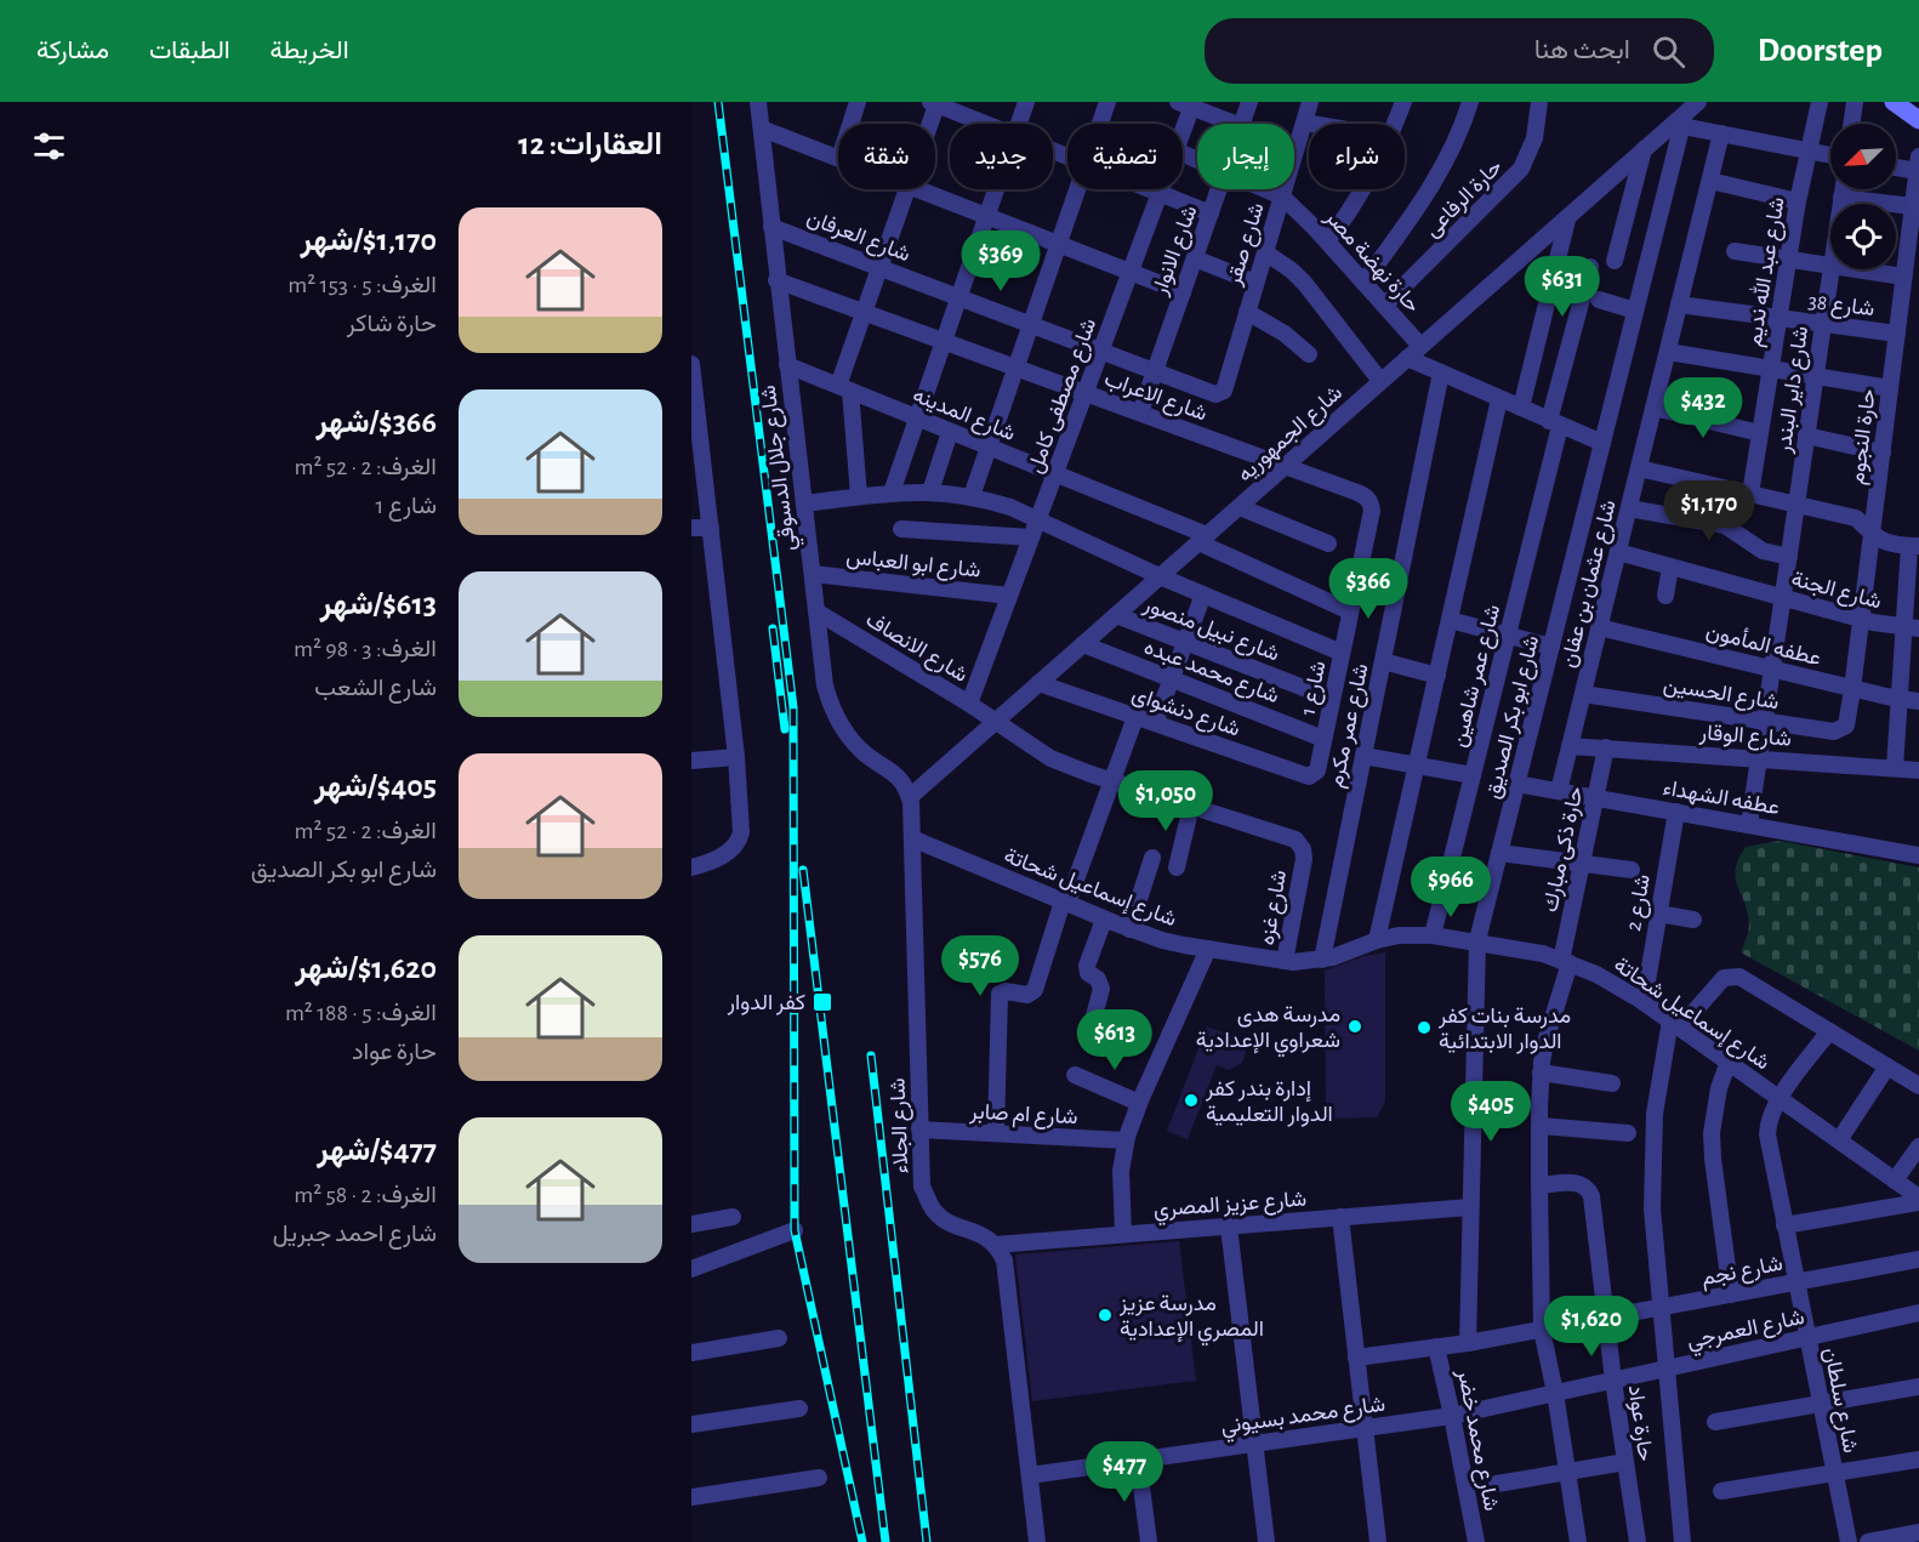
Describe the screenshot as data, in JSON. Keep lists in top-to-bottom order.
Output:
{
  "streets": {
    "street": [
      "حارة الرفاعى",
      "شارع العرفان",
      "شارع صقر",
      "شارع الانوار",
      "حارة نهضة مصر",
      "شارع عبد الله نديم",
      "شارع 38",
      "شارع داير البندر",
      "شارع مصطفى كامل",
      "شارع الاعراب",
      "شارع المدينه",
      "شارع الجمهوريه",
      "حارة النجوم",
      "شارع جلال الدسوقي",
      "شارع ابو العباس",
      "شارع عثمان بن عفان",
      "شارع الجنة",
      "شارع نبيل منصور",
      "عطفه المأمون",
      "شارع الانصاف",
      "شارع محمد عبده",
      "شارع عمر شاهين",
      "شارع 1",
      "شارع الحسين",
      "شارع دنشواى",
      "شارع ابو بكر الصديق",
      "شارع عمر مكرم",
      "شارع الوقار",
      "عطفه الشهداء",
      "حارة ذكى مبارك",
      "شارع إسماعيل شحاتة",
      "شارع 2",
      "شارع غزه",
      "شارع ام صابر",
      "شارع الجلاء",
      "شارع عزيز المصري",
      "شارع نجم",
      "شارع العمرجي",
      "شارع سلطان",
      "شارع محمد بسيوني",
      "حارة عواد",
      "شارع محمد خضر"
    ]
  },
  "crossings": [
    ["حارة الرفاعى", "حارة نهضة مصر"],
    ["شارع العرفان", "شارع صقر"],
    ["شارع العرفان", "شارع الانوار"],
    ["شارع العرفان", "شارع مصطفى كامل"],
    ["شارع العرفان", "شارع جلال الدسوقي"],
    ["شارع صقر", "حارة نهضة مصر"],
    ["شارع الانوار", "شارع الاعراب"],
    ["حارة نهضة مصر", "شارع الجمهوريه"],
    ["شارع عبد الله نديم", "شارع 38"],
    ["شارع 38", "شارع داير البندر"],
    ["شارع 38", "حارة النجوم"],
    ["شارع 38", "شارع عثمان بن عفان"],
    ["شارع داير البندر", "شارع الجنة"],
    ["شارع داير البندر", "عطفه المأمون"],
    ["شارع داير البندر", "شارع الحسين"],
    ["شارع داير البندر", "شارع الوقار"],
    ["شارع داير البندر", "عطفه الشهداء"],
    ["شارع مصطفى كامل", "شارع الاعراب"],
    ["شارع مصطفى كامل", "شارع المدينه"],
    ["شارع مصطفى كامل", "شارع ابو العباس"],
    ["شارع مصطفى كامل", "شارع الانصاف"],
    ["شارع الاعراب", "شارع الجمهوريه"],
    ["شارع الاعراب", "شارع جلال الدسوقي"],
    ["شارع الاعراب", "شارع 1"],
    ["شارع المدينه", "شارع الجمهوريه"],
    ["شارع المدينه", "شارع جلال الدسوقي"],
    ["شارع المدينه", "شارع 1"],
    ["شارع الجمهوريه", "شارع جلال الدسوقي"],
    ["شارع الجمهوريه", "شارع نبيل منصور"],
    ["شارع الجمهوريه", "شارع الانصاف"],
    ["شارع الجمهوريه", "شارع محمد عبده"],
    ["شارع الجمهوريه", "شارع دنشواى"],
    ["شارع الجمهوريه", "شارع ابو بكر الصديق"],
    ["شارع الجمهوريه", "شارع غزه"],
    ["شارع الجمهوريه", "شارع الجلاء"],
    ["حارة النجوم", "شارع الجنة"],
    ["حارة النجوم", "عطفه المأمون"],
    ["حارة النجوم", "شارع الحسين"],
    ["شارع جلال الدسوقي", "شارع ابو العباس"],
    ["شارع جلال الدسوقي", "شارع الانصاف"],
    ["شارع جلال الدسوقي", "شارع الجلاء"],
    ["شارع عثمان بن عفان", "شارع الجنة"],
    ["شارع عثمان بن عفان", "عطفه المأمون"],
    ["شارع عثمان بن عفان", "شارع الحسين"],
    ["شارع عثمان بن عفان", "شارع الوقار"],
    ["شارع عثمان بن عفان", "عطفه الشهداء"],
    ["شارع نبيل منصور", "شارع 1"],
    ["شارع الانصاف", "شارع غزه"],
    ["شارع محمد عبده", "شارع 1"],
    ["شارع عمر شاهين", "شارع إسماعيل شحاتة"],
    ["شارع 1", "شارع دنشواى"],
    ["شارع ابو بكر الصديق", "عطفه الشهداء"],
    ["شارع ابو بكر الصديق", "شارع إسماعيل شحاتة"],
    ["شارع ابو بكر الصديق", "شارع عزيز المصري"],
    ["شارع ابو بكر الصديق", "شارع نجم"],
    ["شارع عمر مكرم", "شارع إسماعيل شحاتة"],
    ["شارع الوقار", "حارة ذكى مبارك"],
    ["عطفه الشهداء", "حارة ذكى مبارك"],
    ["عطفه الشهداء", "شارع 2"],
    ["حارة ذكى مبارك", "شارع إسماعيل شحاتة"],
    ["حارة ذكى مبارك", "شارع نجم"],
    ["حارة ذكى مبارك", "شارع العمرجي"],
    ["حارة ذكى مبارك", "حارة عواد"],
    ["شارع إسماعيل شحاتة", "شارع 2"],
    ["شارع إسماعيل شحاتة", "شارع غزه"],
    ["شارع إسماعيل شحاتة", "شارع الجلاء"],
    ["شارع إسماعيل شحاتة", "شارع سلطان"],
    ["شارع ام صابر", "شارع الجلاء"],
    ["شارع الجلاء", "شارع عزيز المصري"],
    ["شارع نجم", "شارع سلطان"],
    ["شارع نجم", "حارة عواد"],
    ["شارع نجم", "شارع محمد خضر"],
    ["شارع العمرجي", "شارع سلطان"],
    ["شارع العمرجي", "شارع محمد بسيوني"],
    ["شارع العمرجي", "حارة عواد"],
    ["شارع العمرجي", "شارع محمد خضر"],
    ["شارع محمد بسيوني", "شارع محمد خضر"]
  ],
  "places": {
    "transit": ["كفر الدوار"],
    "other": [
      "مدرسة هدى شعراوي الإعدادية",
      "مدرسة بنات كفر الدوار الابتدائية",
      "إدارة بندر كفر الدوار التعليمية",
      "مدرسة عزيز المصري الإعدادية"
    ]
  },
  "north": "bottom left",
  "page": {
    "header": "Doorstep",
    "search": "ابحث هنا",
    "nav": ["الخريطة", "الطبقات", "مشاركة"],
    "heading": "العقارات: 12",
    "chip": [
      "شراء",
      "إيجار",
      "تصفية",
      "جديد",
      "شقة"
    ],
    "list": [
      {
        "name": "$1,170/شهر",
        "note": "الغرف: 5 · 153 m² · حارة شاكر"
      },
      {
        "name": "$366/شهر",
        "note": "الغرف: 2 · 52 m² · شارع 1"
      },
      {
        "name": "$613/شهر",
        "note": "الغرف: 3 · 98 m² · شارع الشعب"
      },
      {
        "name": "$405/شهر",
        "note": "الغرف: 2 · 52 m² · شارع ابو بكر الصديق"
      },
      {
        "name": "$1,620/شهر",
        "note": "الغرف: 5 · 188 m² · حارة عواد"
      },
      {
        "name": "$477/شهر",
        "note": "الغرف: 2 · 58 m² · شارع احمد جبريل"
      }
    ],
    "price": [
      "$369",
      "$631",
      "$432",
      "$1,170",
      "$366",
      "$1,050",
      "$966",
      "$576",
      "$613",
      "$405",
      "$1,620",
      "$477"
    ]
  }
}
